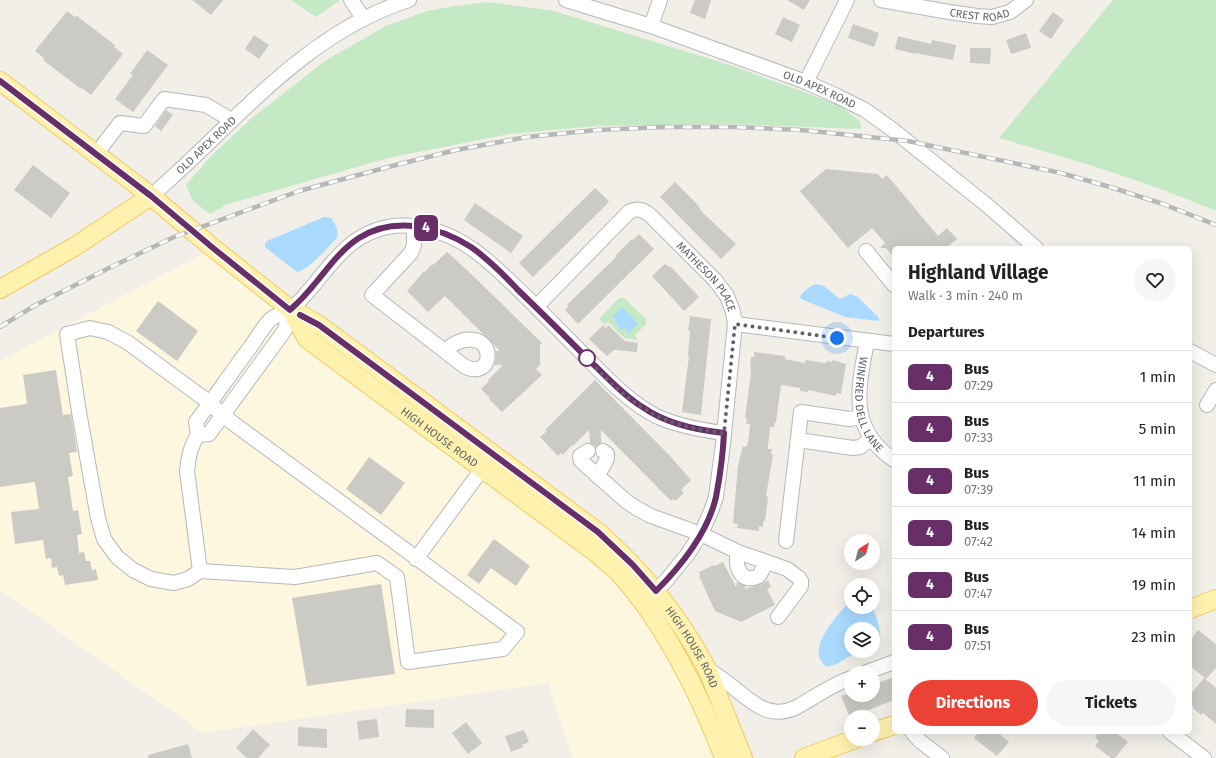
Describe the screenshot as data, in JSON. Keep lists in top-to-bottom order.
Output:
{
  "streets": {
    "main road": ["OLD APEX ROAD", "HIGH HOUSE ROAD"],
    "street": ["CREST ROAD", "MATHESON PLACE", "WINFRED DELL LANE"]
  },
  "crossings": [
    ["OLD APEX ROAD", "HIGH HOUSE ROAD"],
    ["MATHESON PLACE", "HIGH HOUSE ROAD"]
  ],
  "lines": ["bus line 4"],
  "north": "top right",
  "page": {
    "on_map": "4",
    "heading": [
      ["Highland Village", "Walk · 3 min · 240 m"],
      "Departures"
    ],
    "list": [
      {
        "mark": "4",
        "name": "Bus",
        "note": "07:29",
        "value": "1 min"
      },
      {
        "mark": "4",
        "name": "Bus",
        "note": "07:33",
        "value": "5 min"
      },
      {
        "mark": "4",
        "name": "Bus",
        "note": "07:39",
        "value": "11 min"
      },
      {
        "mark": "4",
        "name": "Bus",
        "note": "07:42",
        "value": "14 min"
      },
      {
        "mark": "4",
        "name": "Bus",
        "note": "07:47",
        "value": "19 min"
      },
      {
        "mark": "4",
        "name": "Bus",
        "note": "07:51",
        "value": "23 min"
      }
    ],
    "map_buttons": ["+", "−"],
    "buttons": ["Directions", "Tickets"]
  }
}
